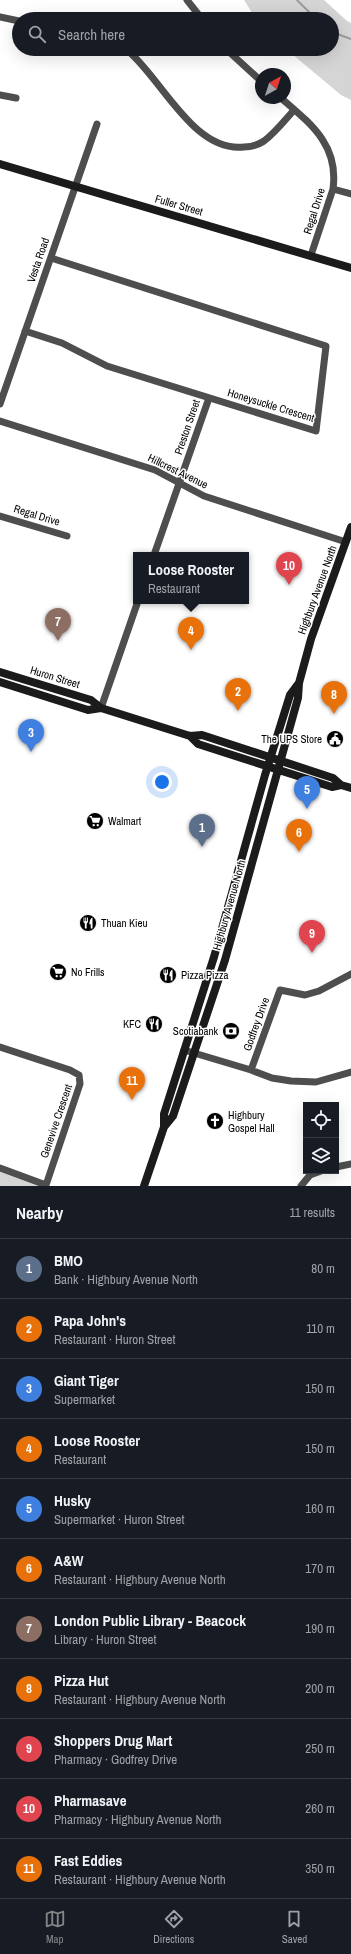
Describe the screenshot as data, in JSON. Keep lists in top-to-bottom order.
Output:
{
  "streets": {
    "main road": ["Fuller Street", "Highbury Avenue North", "Huron Street"],
    "street": [
      "Regal Drive",
      "Vesta Road",
      "Honeysuckle Crescent",
      "Preston Street",
      "Hillcrest Avenue",
      "Godfrey Drive",
      "Genevive Crescent"
    ]
  },
  "crossings": [
    ["Fuller Street", "Regal Drive"],
    ["Fuller Street", "Vesta Road"],
    ["Vesta Road", "Honeysuckle Crescent"],
    ["Honeysuckle Crescent", "Preston Street"],
    ["Preston Street", "Hillcrest Avenue"],
    ["Hillcrest Avenue", "Highbury Avenue North"],
    ["Highbury Avenue North", "Huron Street"]
  ],
  "places": {
    "public building": ["The UPS Store"],
    "supermarket": ["Walmart", "No Frills"],
    "restaurant": ["Thuan Kieu", "Pizza Pizza", "KFC"],
    "bank": ["Scotiabank"],
    "church": ["Highbury Gospel Hall"]
  },
  "north": "top right",
  "page": {
    "search": "Search here",
    "popup": ["Loose Rooster", "Restaurant"],
    "pins": [
      "10",
      "7",
      "4",
      "2",
      "8",
      "3",
      "5",
      "1",
      "6",
      "9",
      "11"
    ],
    "heading": ["Nearby", "11 results"],
    "list": [
      {
        "mark": "1",
        "name": "BMO",
        "note": "Bank · Highbury Avenue North",
        "value": "80 m"
      },
      {
        "mark": "2",
        "name": "Papa John's",
        "note": "Restaurant · Huron Street",
        "value": "110 m"
      },
      {
        "mark": "3",
        "name": "Giant Tiger",
        "note": "Supermarket",
        "value": "150 m"
      },
      {
        "mark": "4",
        "name": "Loose Rooster",
        "note": "Restaurant",
        "value": "150 m"
      },
      {
        "mark": "5",
        "name": "Husky",
        "note": "Supermarket · Huron Street",
        "value": "160 m"
      },
      {
        "mark": "6",
        "name": "A&W",
        "note": "Restaurant · Highbury Avenue North",
        "value": "170 m"
      },
      {
        "mark": "7",
        "name": "London Public Library - Beacock",
        "note": "Library · Huron Street",
        "value": "190 m"
      },
      {
        "mark": "8",
        "name": "Pizza Hut",
        "note": "Restaurant · Highbury Avenue North",
        "value": "200 m"
      },
      {
        "mark": "9",
        "name": "Shoppers Drug Mart",
        "note": "Pharmacy · Godfrey Drive",
        "value": "250 m"
      },
      {
        "mark": "10",
        "name": "Pharmasave",
        "note": "Pharmacy · Highbury Avenue North",
        "value": "260 m"
      },
      {
        "mark": "11",
        "name": "Fast Eddies",
        "note": "Restaurant · Highbury Avenue North",
        "value": "350 m"
      }
    ],
    "nav": ["Map", "Directions", "Saved"]
  }
}
